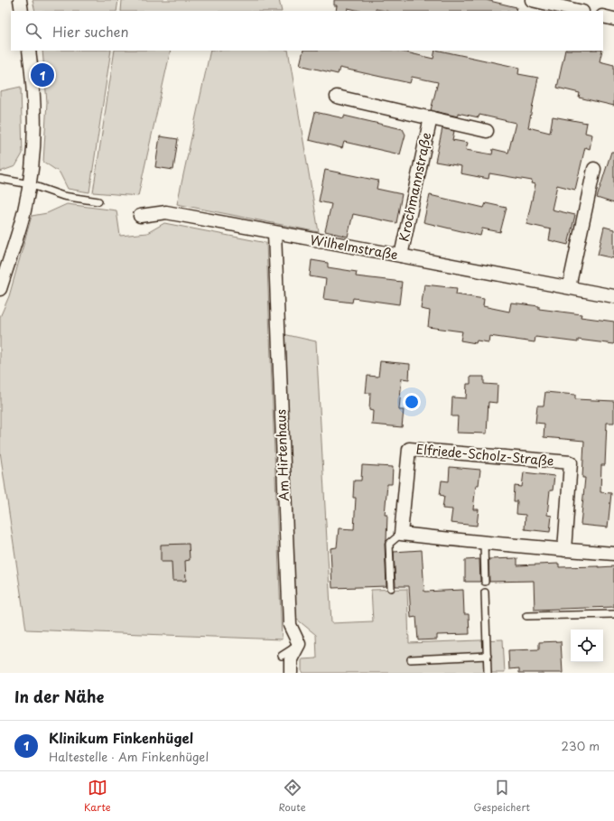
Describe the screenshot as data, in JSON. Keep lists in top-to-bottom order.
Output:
{
  "streets": {
    "street": [
      "Krochmannstraße",
      "Wilhelmstraße",
      "Am Hirtenhaus",
      "Elfriede-Scholz-Straße"
    ]
  },
  "crossings": [
    ["Krochmannstraße", "Wilhelmstraße"],
    ["Wilhelmstraße", "Am Hirtenhaus"]
  ],
  "page": {
    "search": "Hier suchen",
    "pins": "1",
    "heading": "In der Nähe",
    "list": [
      {
        "mark": "1",
        "name": "Klinikum Finkenhügel",
        "note": "Haltestelle · Am Finkenhügel",
        "value": "230 m"
      }
    ],
    "nav": ["Karte", "Route", "Gespeichert"]
  }
}
